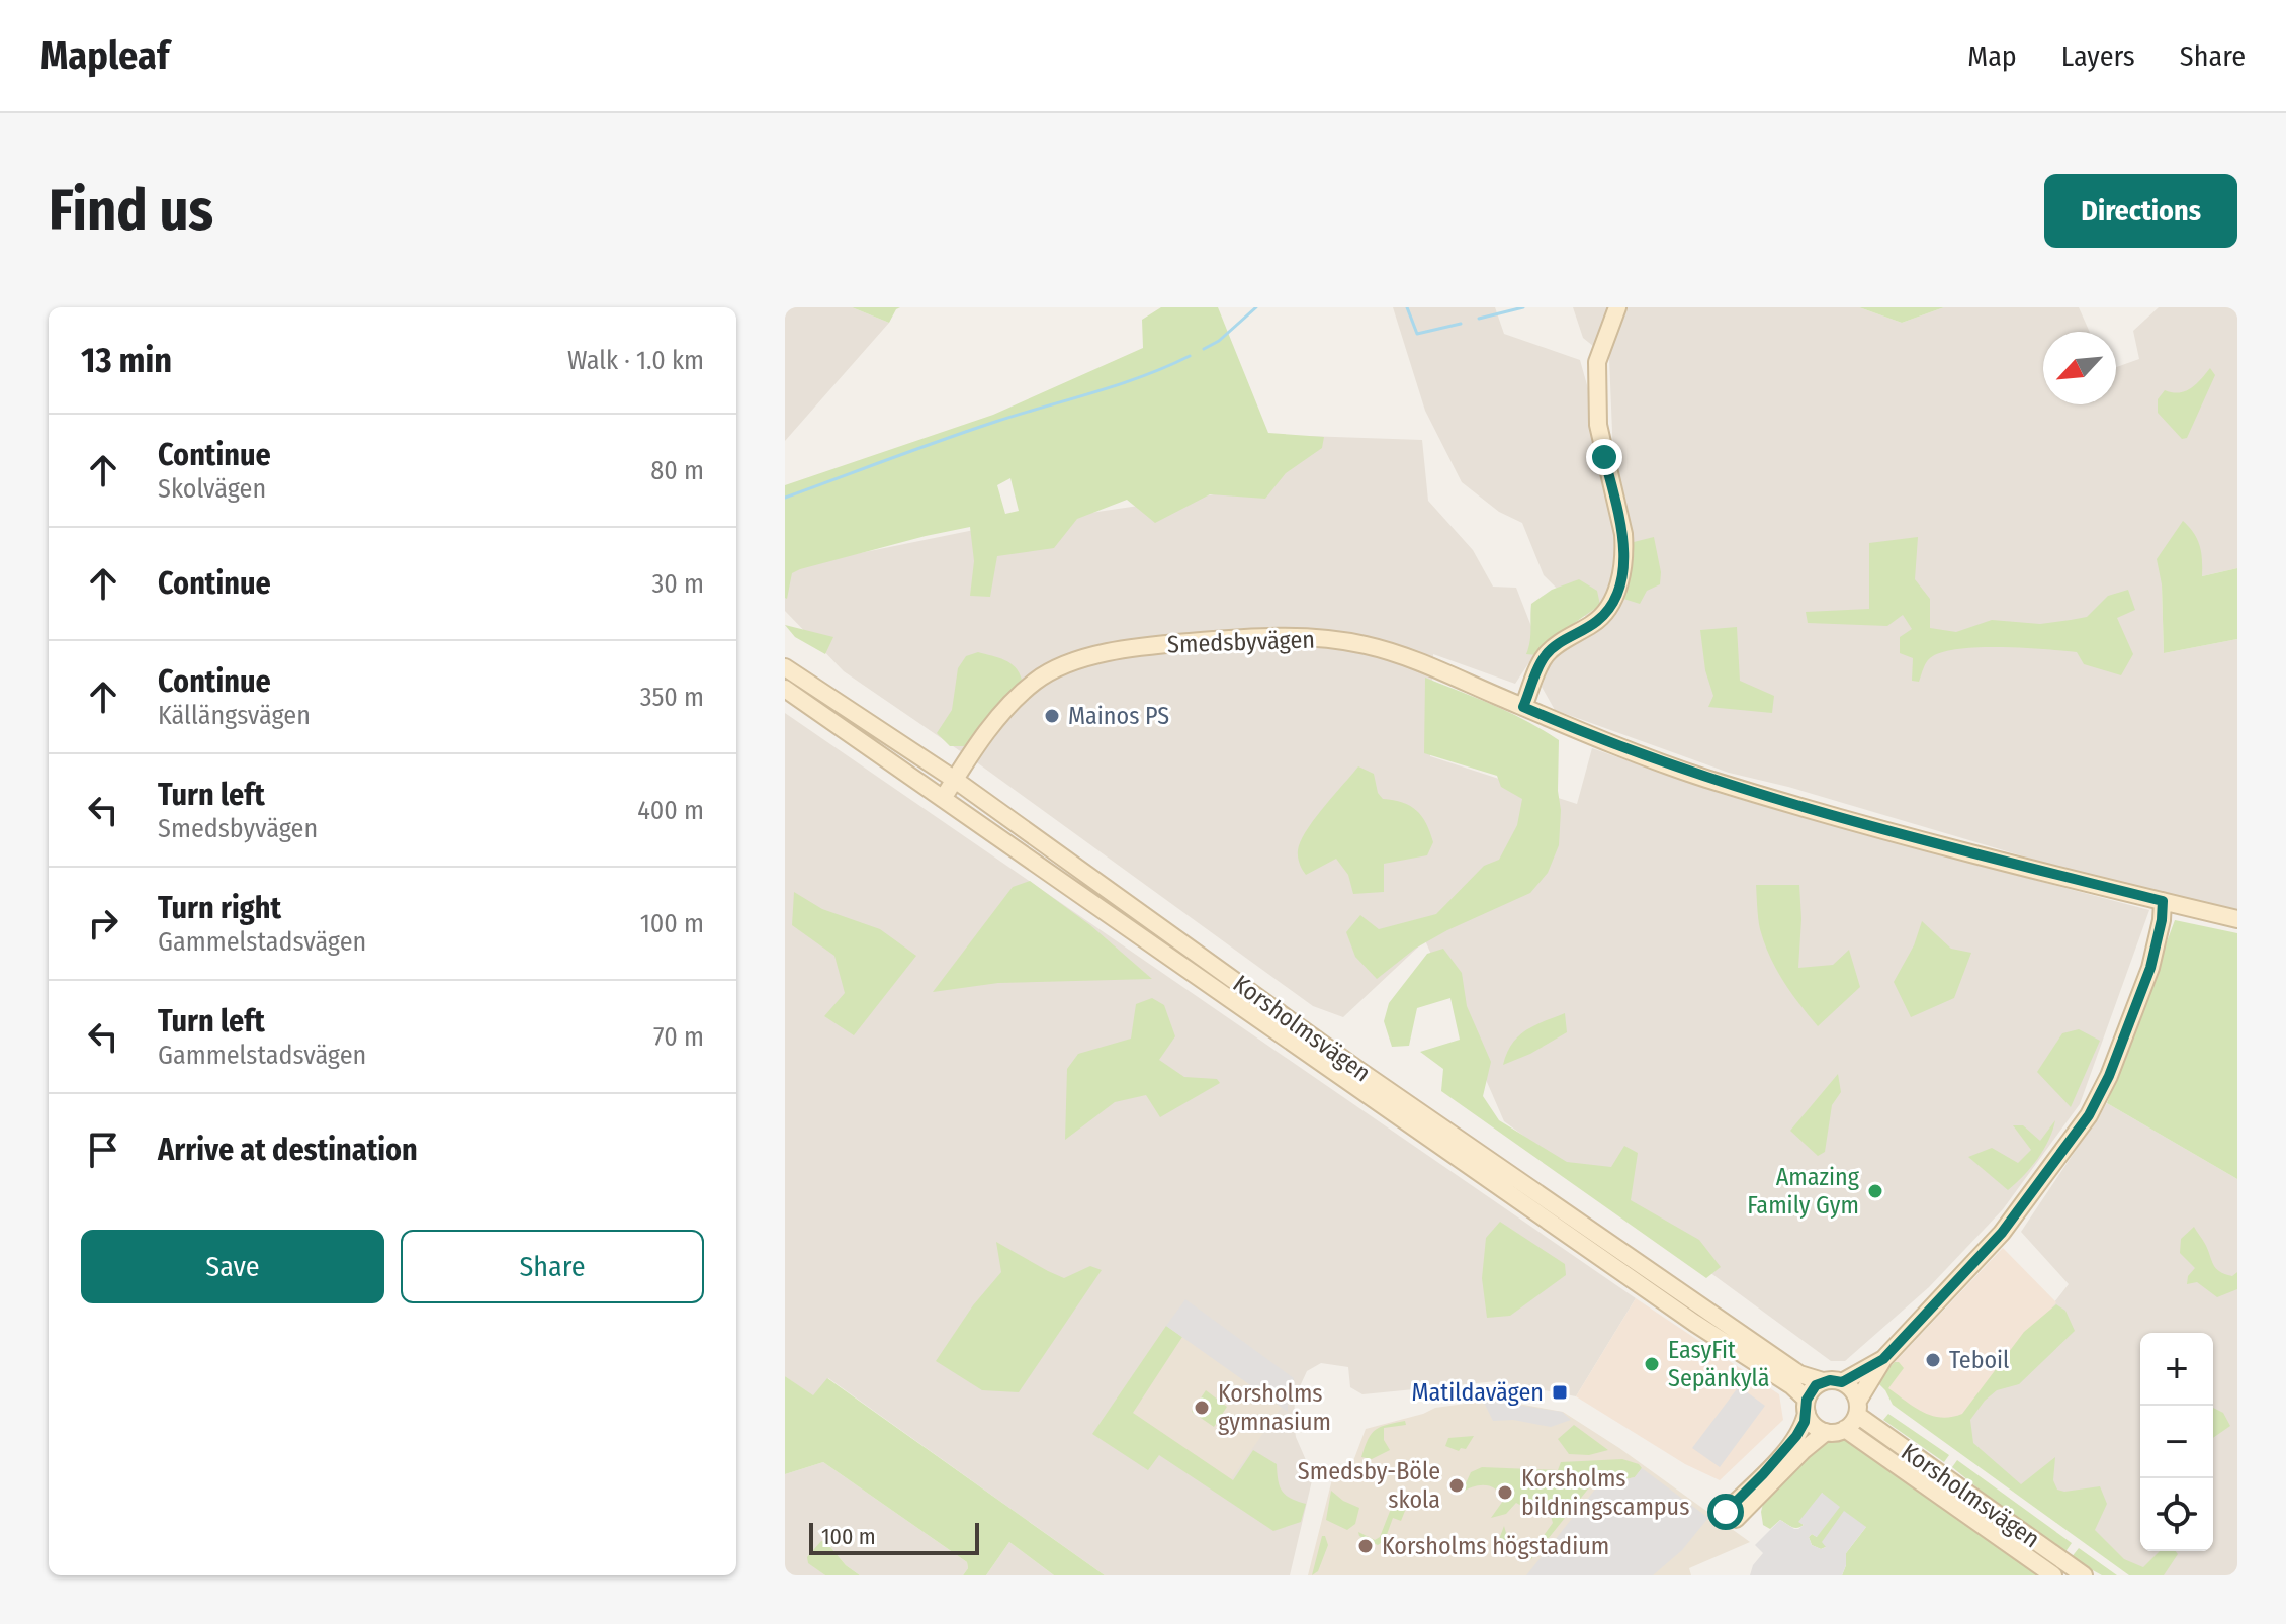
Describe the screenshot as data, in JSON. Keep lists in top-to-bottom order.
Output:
{
  "streets": {
    "main road": ["Smedsbyvägen", "Korsholmsvägen"]
  },
  "crossings": [
    ["Smedsbyvägen", "Korsholmsvägen"]
  ],
  "places": {
    "other": [
      "Mainos PS",
      "Amazing Family Gym",
      "Teboil",
      "EasyFit Sepänkylä",
      "Korsholms gymnasium",
      "Smedsby-Böle skola",
      "Korsholms bildningscampus",
      "Korsholms högstadium"
    ],
    "transit": ["Matildavägen"]
  },
  "scale_bar": "100 m",
  "north": "bottom left",
  "page": {
    "header": "Mapleaf",
    "nav": ["Map", "Layers", "Share"],
    "buttons": [
      "Directions",
      ["Save", "Share"]
    ],
    "title": "Find us",
    "heading": ["13 min", "Walk · 1.0 km"],
    "list": [
      ["Continue", "Skolvägen", "80 m"],
      ["Continue", "30 m"],
      ["Continue", "Källängsvägen", "350 m"],
      ["Turn left", "Smedsbyvägen", "400 m"],
      ["Turn right", "Gammelstadsvägen", "100 m"],
      ["Turn left", "Gammelstadsvägen", "70 m"],
      "Arrive at destination"
    ],
    "map_buttons": ["+", "−"],
    "scale": "100 m"
  }
}
